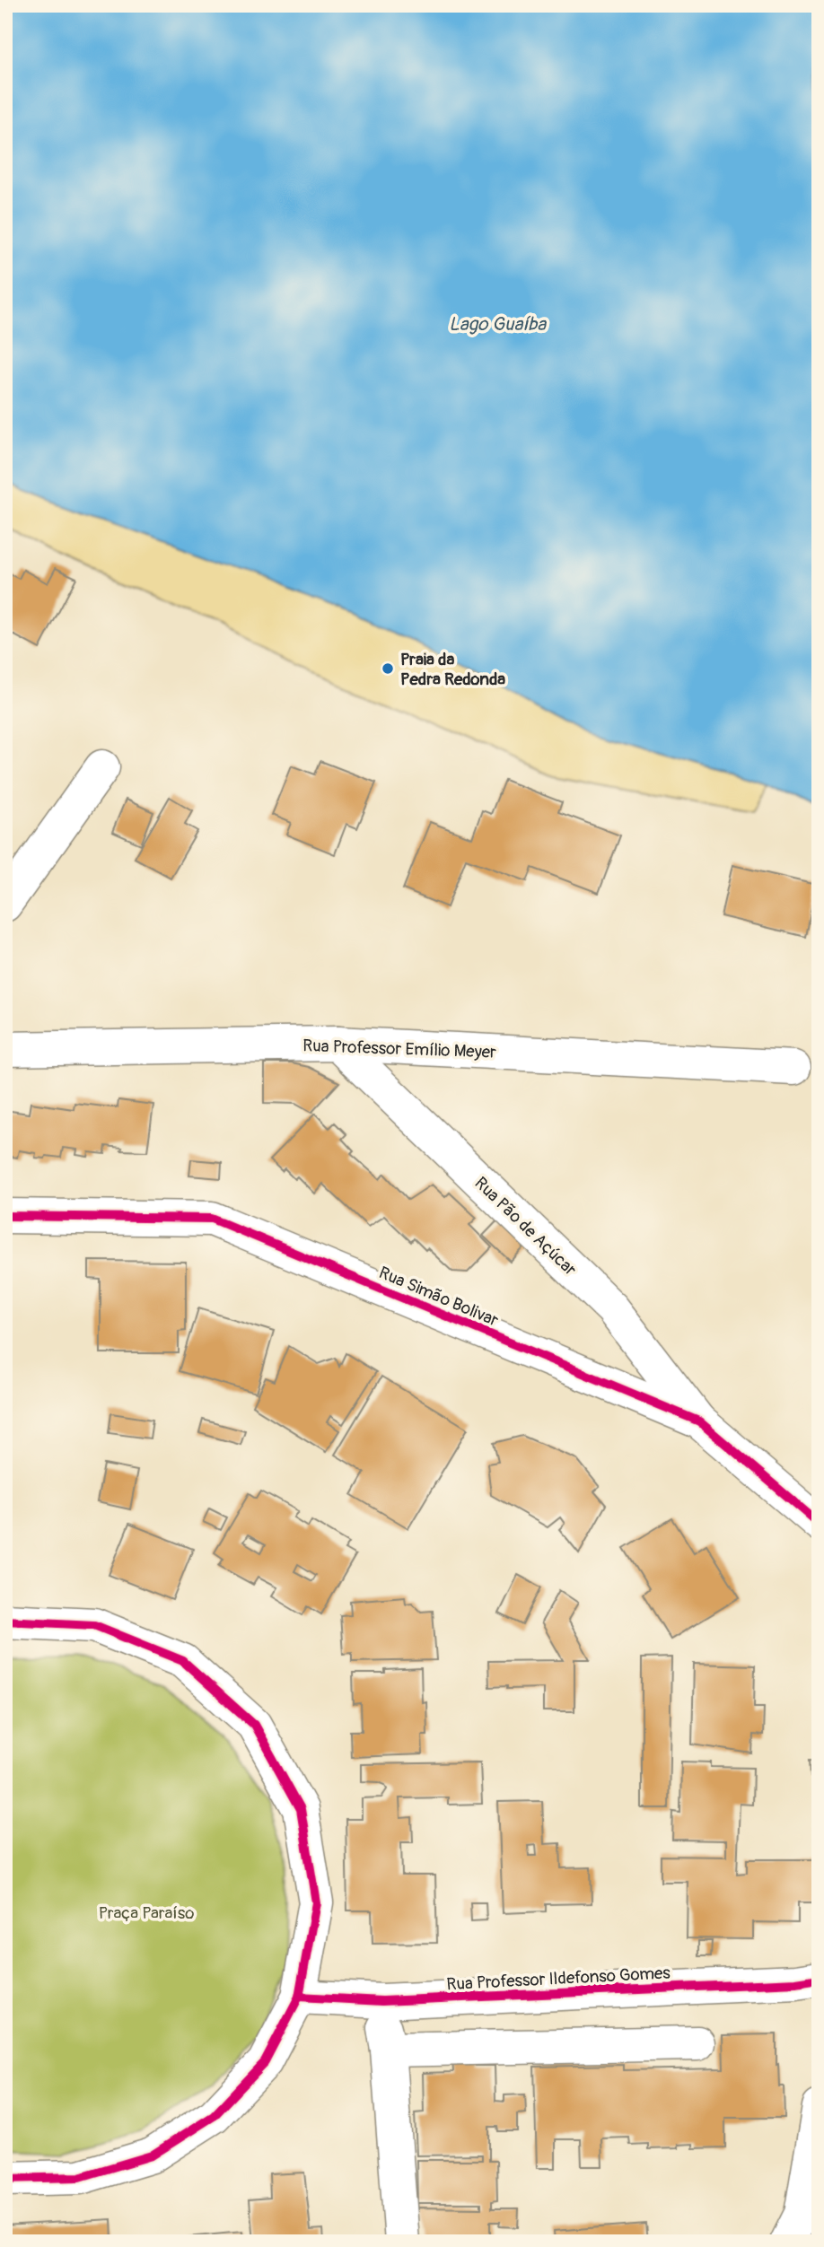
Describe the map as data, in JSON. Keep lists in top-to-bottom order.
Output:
{
  "streets": {
    "street": [
      "Rua Professor Emílio Meyer",
      "Rua Pão de Açúcar",
      "Rua Simão Bolivar",
      "Rua Professor Ildefonso Gomes"
    ]
  },
  "crossings": [
    ["Rua Professor Emílio Meyer", "Rua Pão de Açúcar"],
    ["Rua Pão de Açúcar", "Rua Simão Bolivar"]
  ],
  "water": ["Lago Guaíba"],
  "parks": ["Praça Paraíso"],
  "places": ["Praia da Pedra Redonda"]
}
